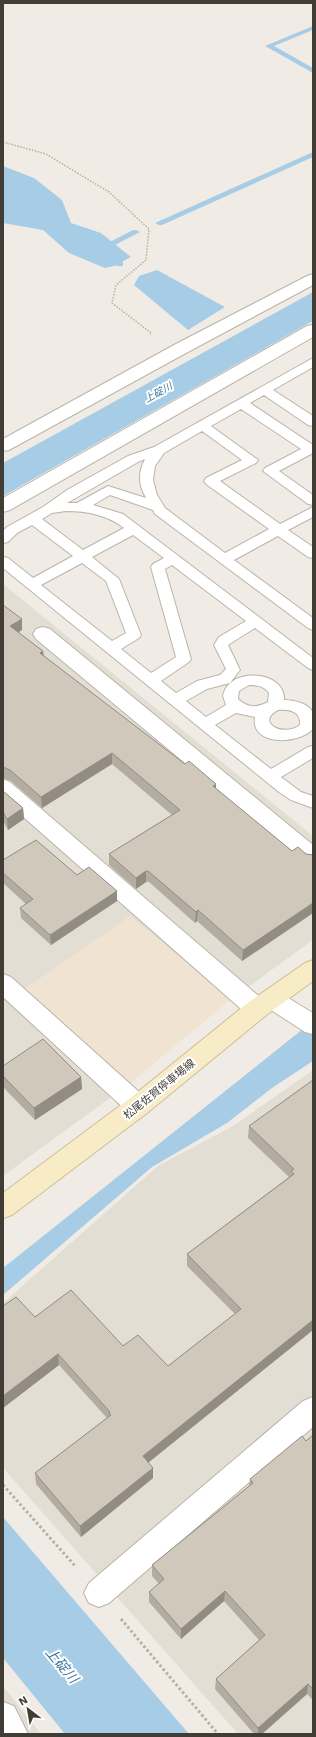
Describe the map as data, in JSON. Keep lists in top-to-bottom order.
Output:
{
  "streets": {
    "main road": ["松尾佐賀停車場線"]
  },
  "water": ["上碇川"],
  "north": "top left"
}
